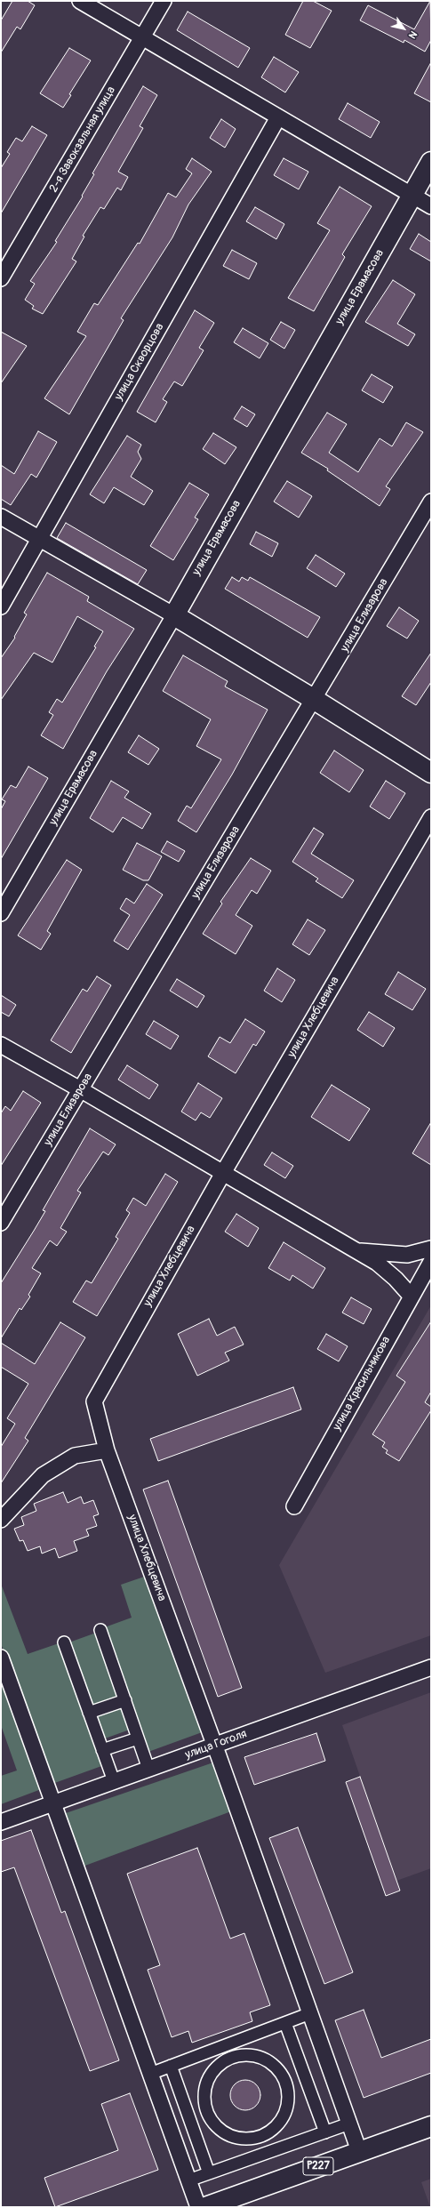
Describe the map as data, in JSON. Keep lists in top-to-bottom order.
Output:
{
  "streets": {
    "main road": ["улица Ерамасова", "Р227"],
    "street": [
      "2-я Завокзальная улица",
      "улица Скворцова",
      "улица Елизарова",
      "улица Хлебцевича",
      "улица Красильникова",
      "улица Гоголя"
    ]
  },
  "crossings": [
    ["улица Хлебцевича", "улица Гоголя"],
    ["улица Хлебцевича", "Р227"]
  ],
  "north": "bottom right"
}
